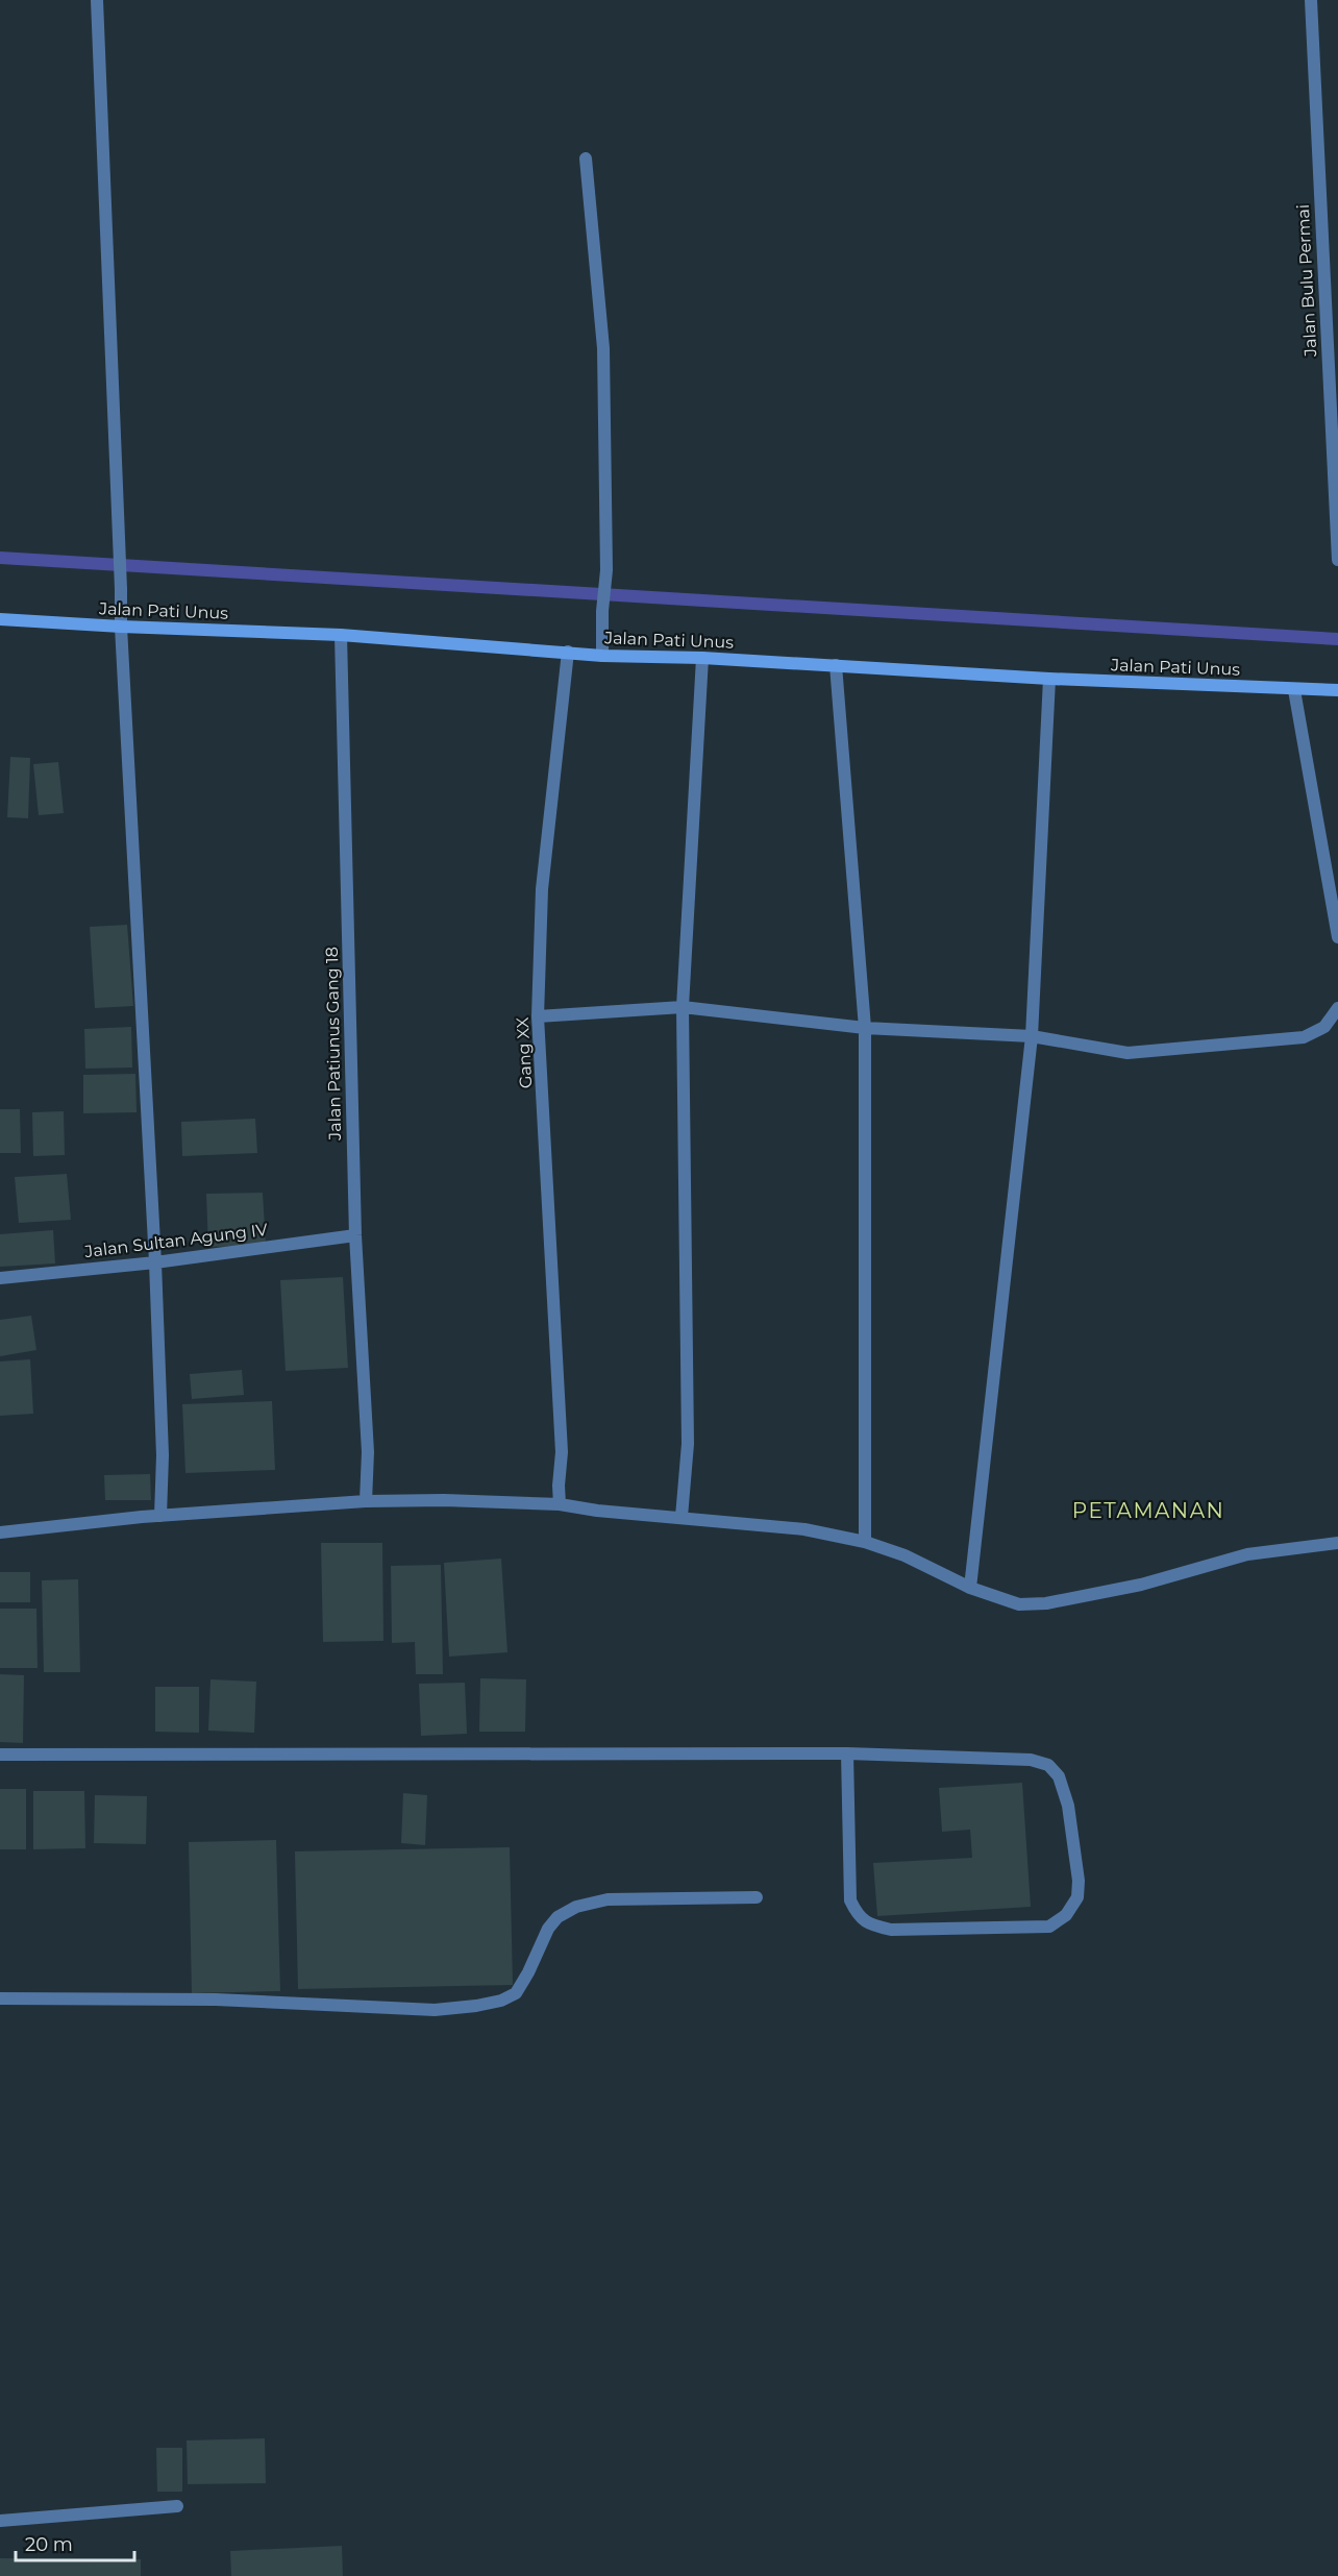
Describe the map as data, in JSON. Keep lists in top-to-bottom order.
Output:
{
  "streets": {
    "main road": ["Jalan Pati Unus"],
    "street": [
      "Jalan Bulu Permai",
      "Jalan Patiunus Gang 18",
      "Gang XX",
      "Jalan Sultan Agung IV"
    ]
  },
  "crossings": [
    ["Jalan Pati Unus", "Jalan Patiunus Gang 18"],
    ["Jalan Pati Unus", "Gang XX"],
    ["Jalan Patiunus Gang 18", "Jalan Sultan Agung IV"]
  ],
  "districts": ["PETAMANAN"],
  "scale_bar": "20 m"
}
